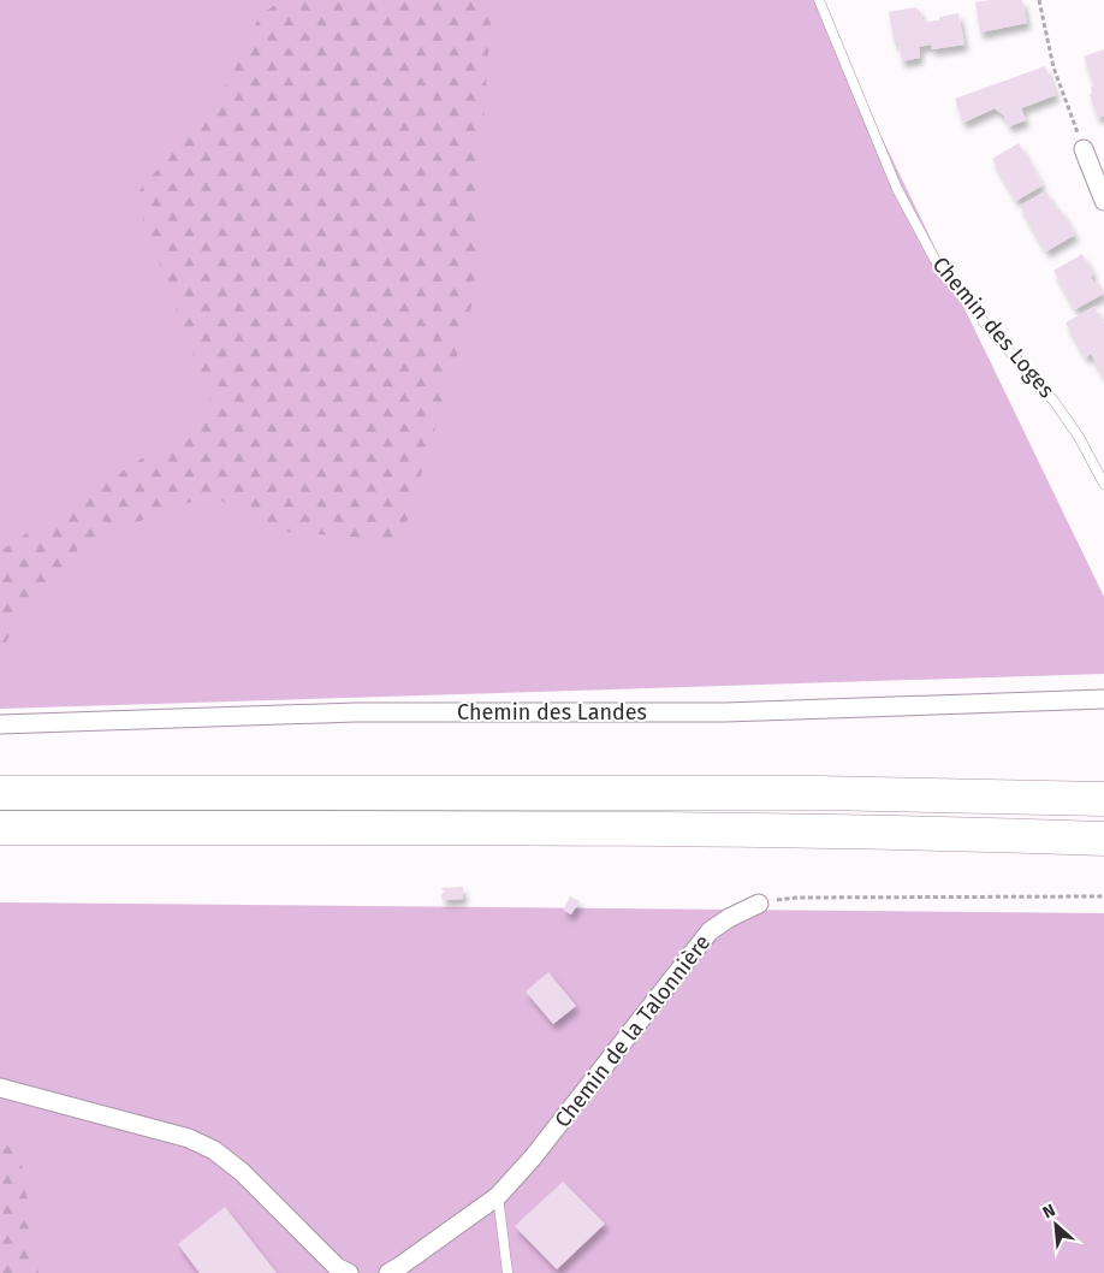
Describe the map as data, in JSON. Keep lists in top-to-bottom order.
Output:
{
  "streets": {
    "street": ["Chemin des Landes", "Chemin de la Talonnière"],
    "lane": ["Chemin des Loges"]
  },
  "north": "top left"
}
